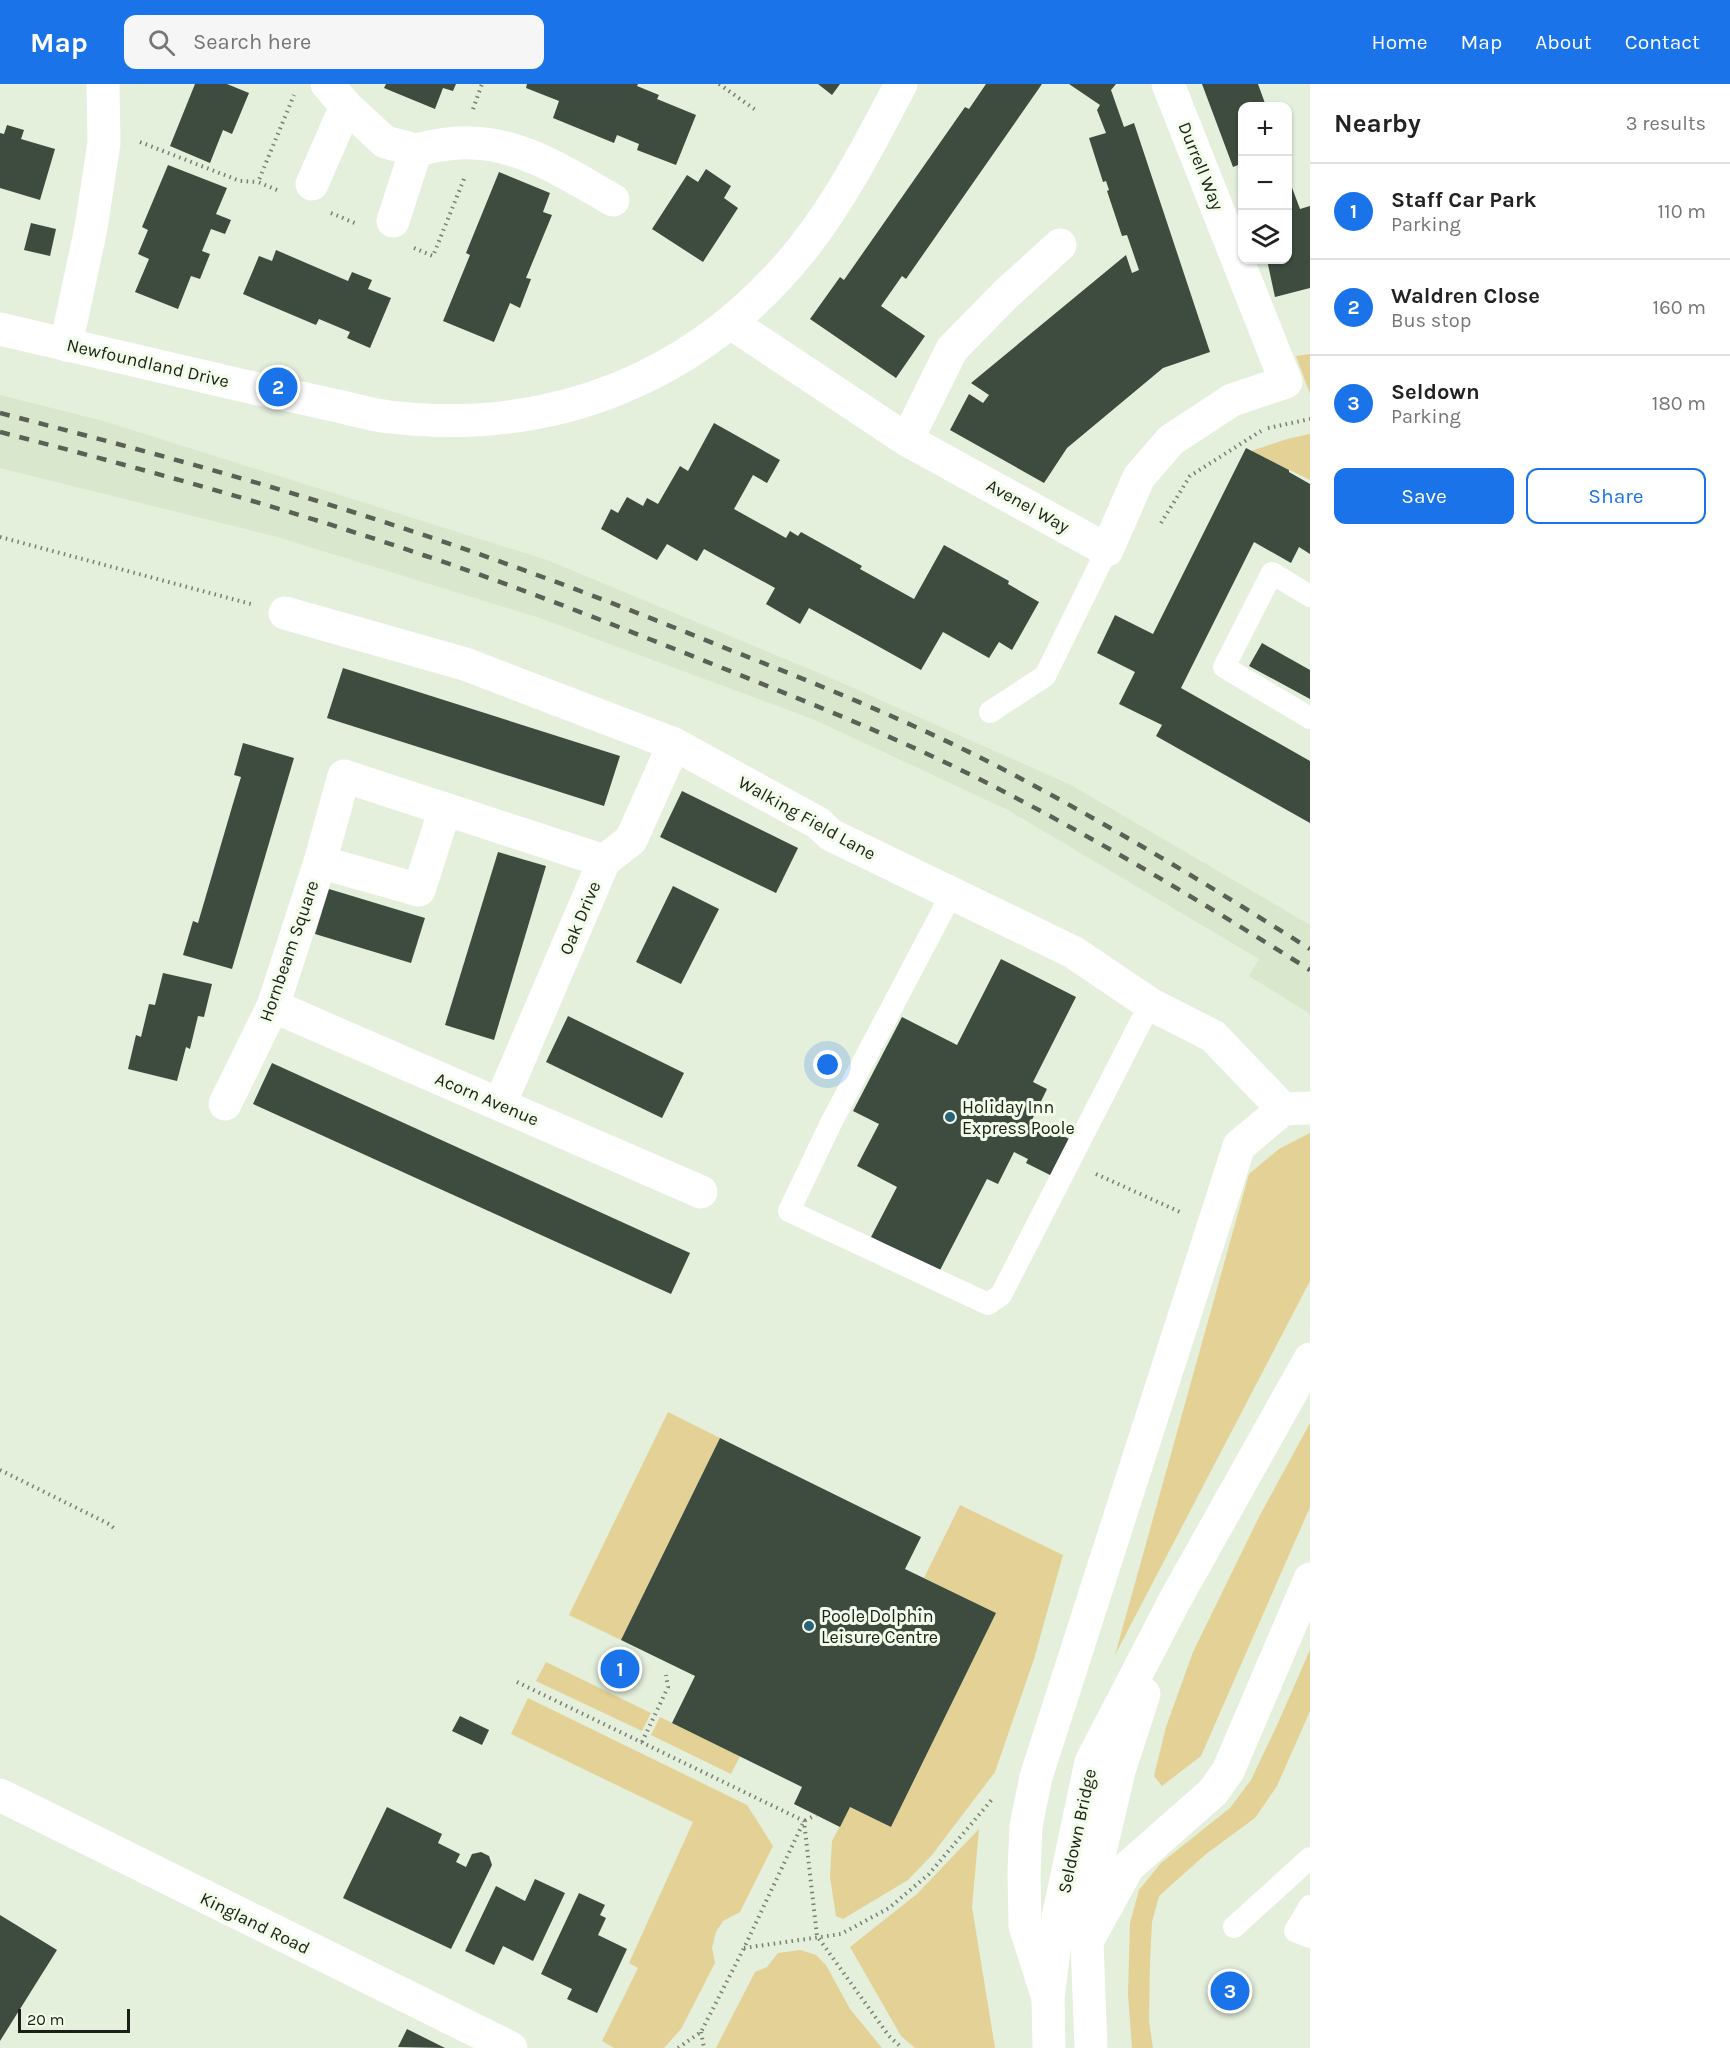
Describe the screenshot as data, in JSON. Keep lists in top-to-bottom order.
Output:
{
  "streets": {
    "street": [
      "Durrell Way",
      "Newfoundland Drive",
      "Avenel Way",
      "Walking Field Lane",
      "Oak Drive",
      "Hornbeam Square",
      "Acorn Avenue",
      "Seldown Bridge",
      "Kingland Road"
    ]
  },
  "crossings": [
    ["Durrell Way", "Avenel Way"],
    ["Newfoundland Drive", "Avenel Way"],
    ["Walking Field Lane", "Oak Drive"],
    ["Oak Drive", "Hornbeam Square"],
    ["Oak Drive", "Acorn Avenue"],
    ["Hornbeam Square", "Acorn Avenue"]
  ],
  "places": ["Holiday Inn Express Poole", "Poole Dolphin Leisure Centre"],
  "scale_bar": "20 m",
  "page": {
    "header": "Map",
    "search": "Search here",
    "nav": [
      "Home",
      "Map",
      "About",
      "Contact"
    ],
    "heading": ["Nearby", "3 results"],
    "map_buttons": ["+", "−"],
    "list": [
      {
        "mark": "1",
        "name": "Staff Car Park",
        "note": "Parking",
        "value": "110 m"
      },
      {
        "mark": "2",
        "name": "Waldren Close",
        "note": "Bus stop",
        "value": "160 m"
      },
      {
        "mark": "3",
        "name": "Seldown",
        "note": "Parking",
        "value": "180 m"
      }
    ],
    "pins": ["2", "1", "3"],
    "buttons": ["Save", "Share"],
    "scale": "20 m"
  }
}
